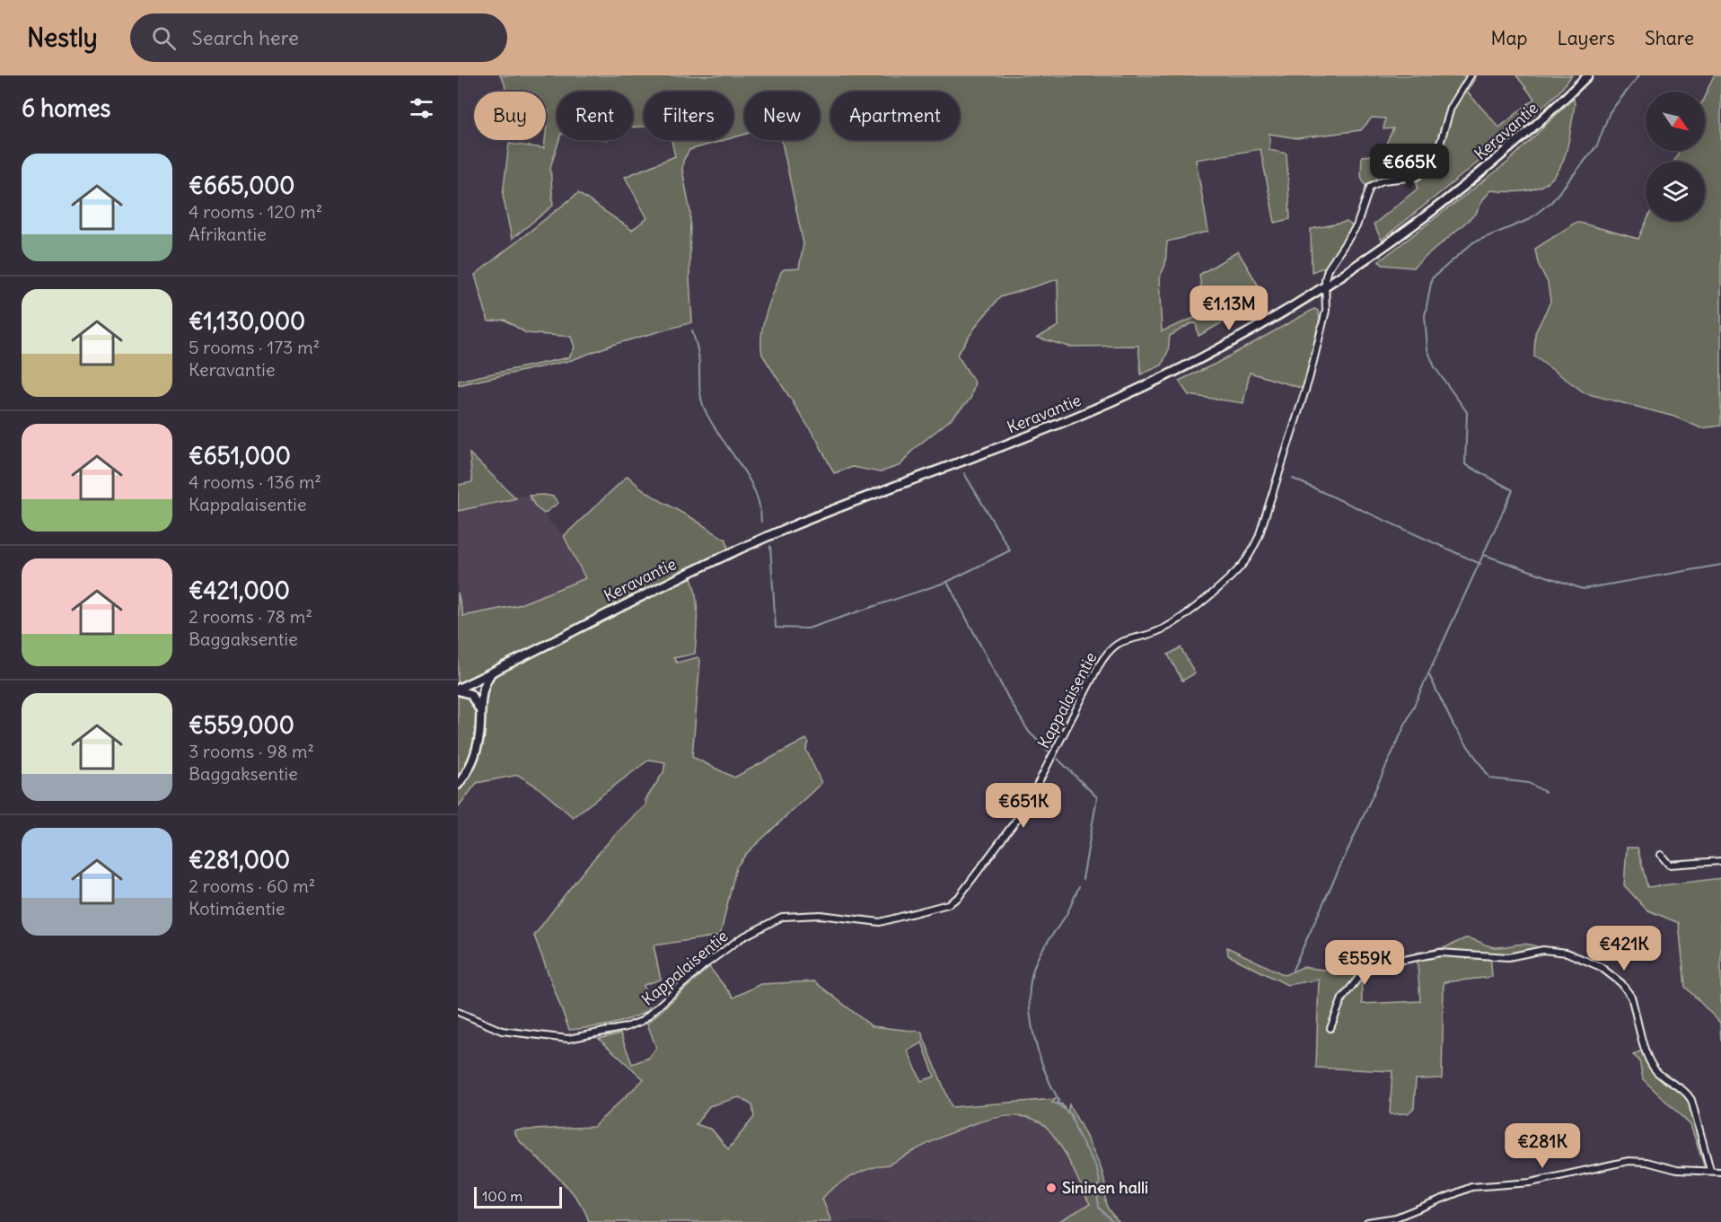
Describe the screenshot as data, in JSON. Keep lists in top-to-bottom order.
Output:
{
  "streets": {
    "main road": ["Keravantie"],
    "street": ["Kappalaisentie"]
  },
  "crossings": [
    ["Keravantie", "Kappalaisentie"]
  ],
  "places": ["Sininen halli"],
  "scale_bar": "100 m",
  "north": "bottom right",
  "page": {
    "header": "Nestly",
    "search": "Search here",
    "nav": ["Map", "Layers", "Share"],
    "heading": "6 homes",
    "chip": [
      "Buy",
      "Rent",
      "Filters",
      "New",
      "Apartment"
    ],
    "list": [
      {
        "name": "€665,000",
        "note": "4 rooms · 120 m² · Afrikantie"
      },
      {
        "name": "€1,130,000",
        "note": "5 rooms · 173 m² · Keravantie"
      },
      {
        "name": "€651,000",
        "note": "4 rooms · 136 m² · Kappalaisentie"
      },
      {
        "name": "€421,000",
        "note": "2 rooms · 78 m² · Baggaksentie"
      },
      {
        "name": "€559,000",
        "note": "3 rooms · 98 m² · Baggaksentie"
      },
      {
        "name": "€281,000",
        "note": "2 rooms · 60 m² · Kotimäentie"
      }
    ],
    "price": [
      "€665K",
      "€1.13M",
      "€651K",
      "€421K",
      "€559K",
      "€281K"
    ],
    "scale": "100 m"
  }
}
